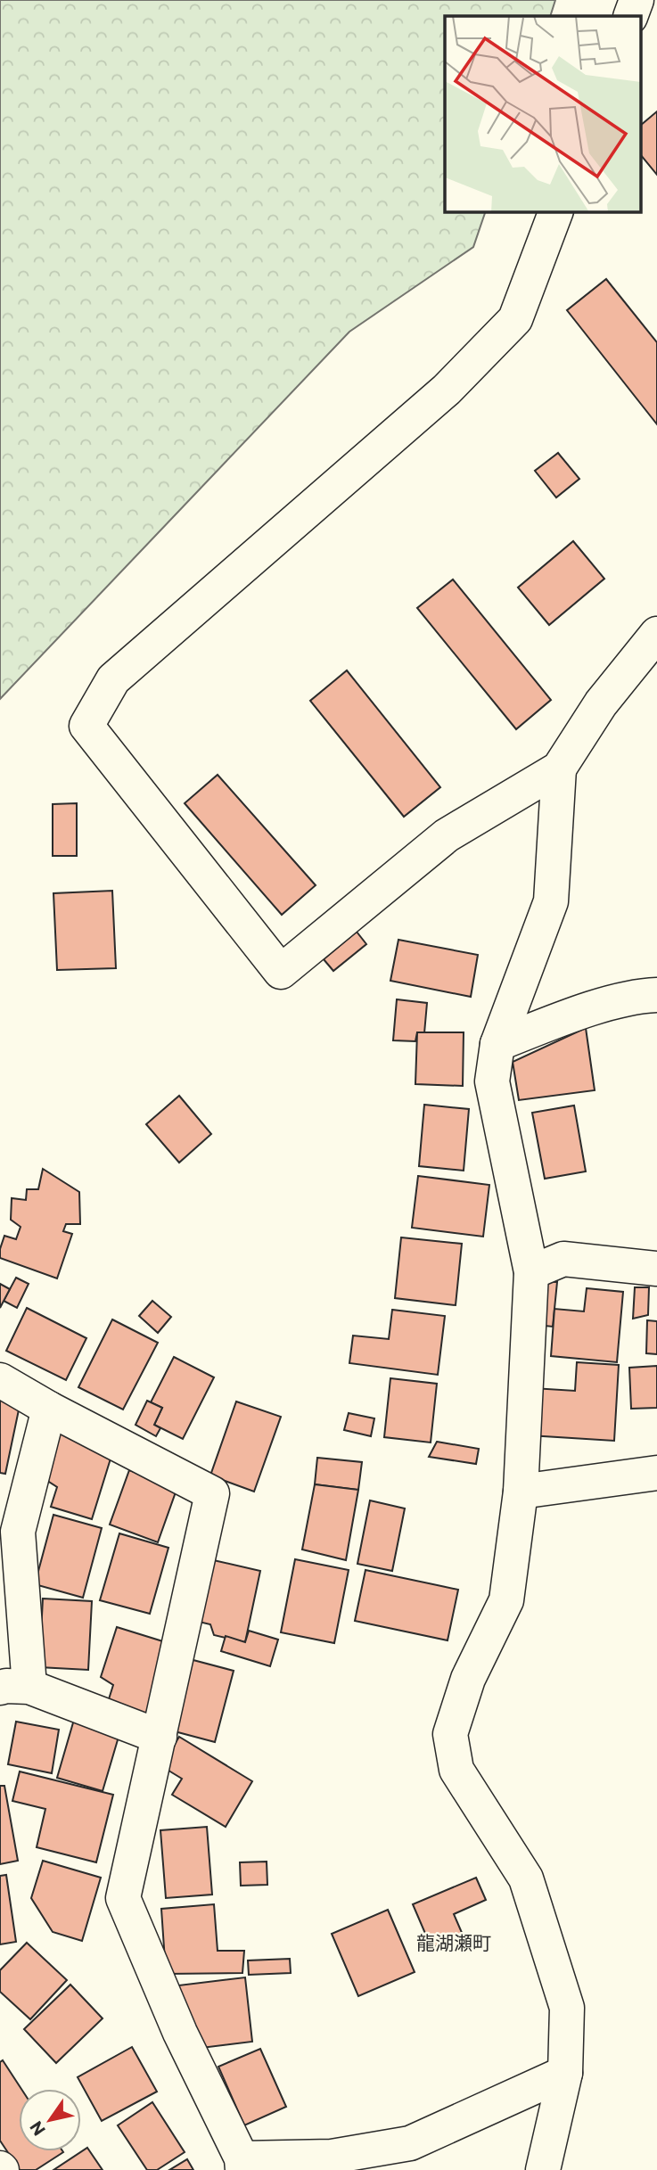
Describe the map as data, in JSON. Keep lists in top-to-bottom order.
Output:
{
  "districts": ["龍湖瀬町"],
  "north": "bottom left"
}
